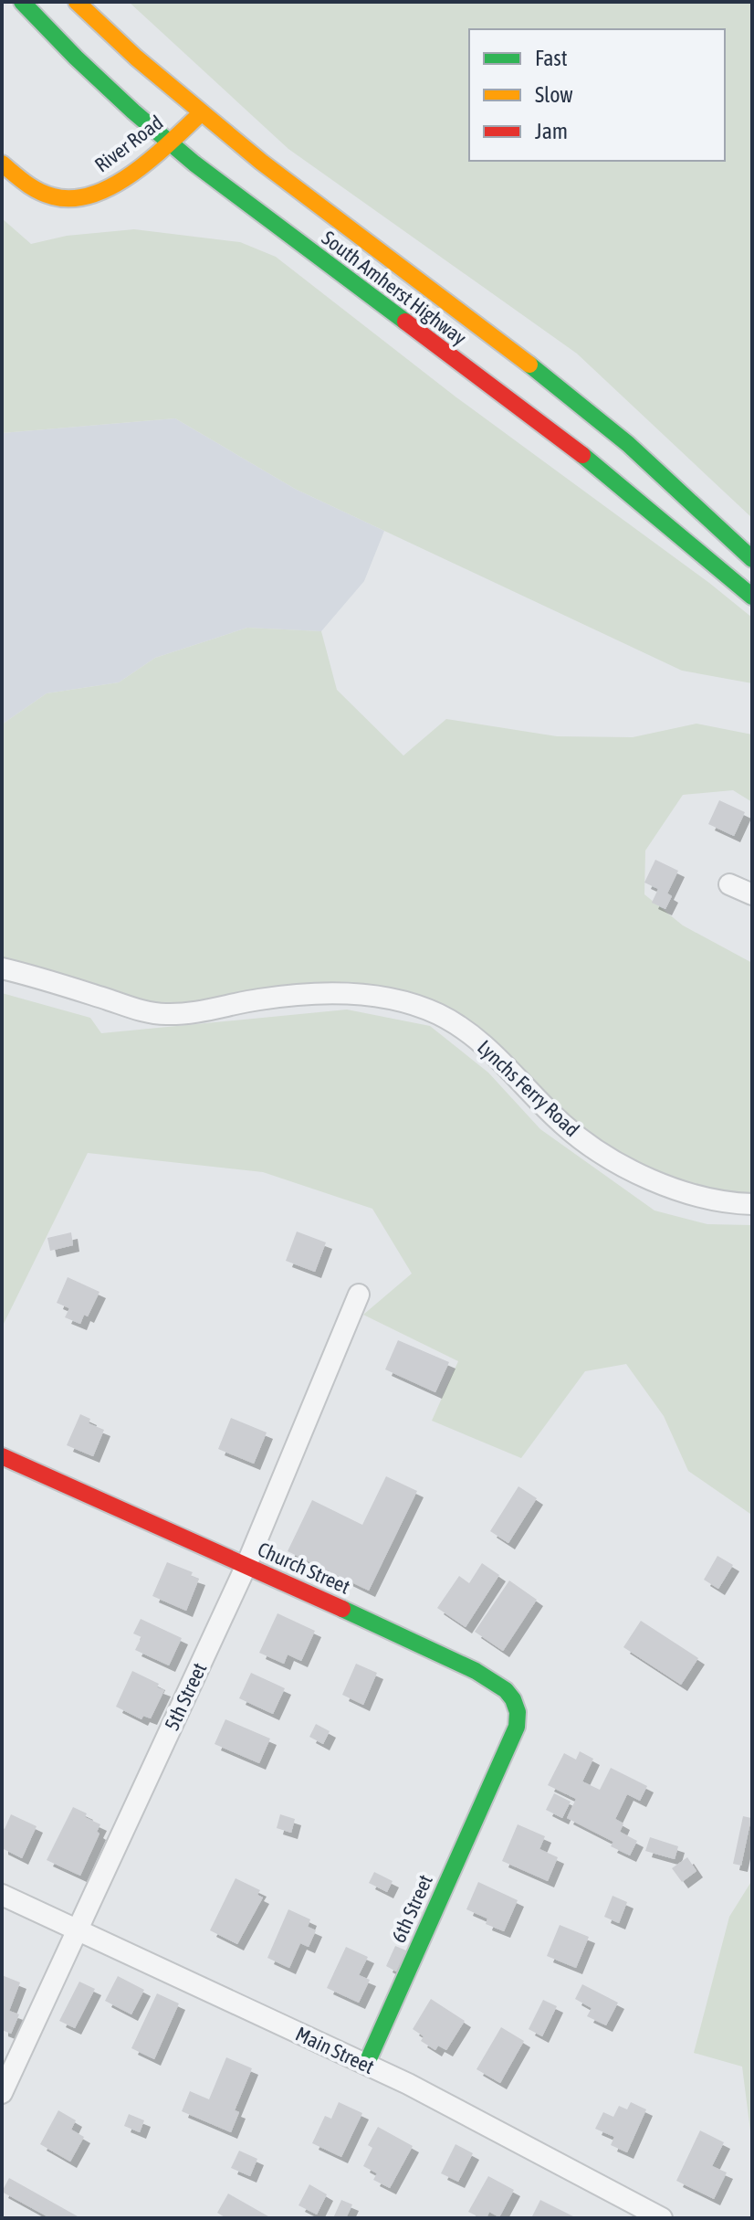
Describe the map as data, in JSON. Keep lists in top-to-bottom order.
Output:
{
  "streets": {
    "main road": [
      "River Road",
      "South Amherst Highway",
      "Church Street",
      "6th Street"
    ],
    "street": ["Lynchs Ferry Road", "5th Street", "Main Street"]
  },
  "crossings": [
    ["River Road", "South Amherst Highway"],
    ["Church Street", "5th Street"],
    ["Church Street", "6th Street"],
    ["5th Street", "Main Street"],
    ["6th Street", "Main Street"]
  ],
  "legend": ["Fast", "Slow", "Jam"]
}
